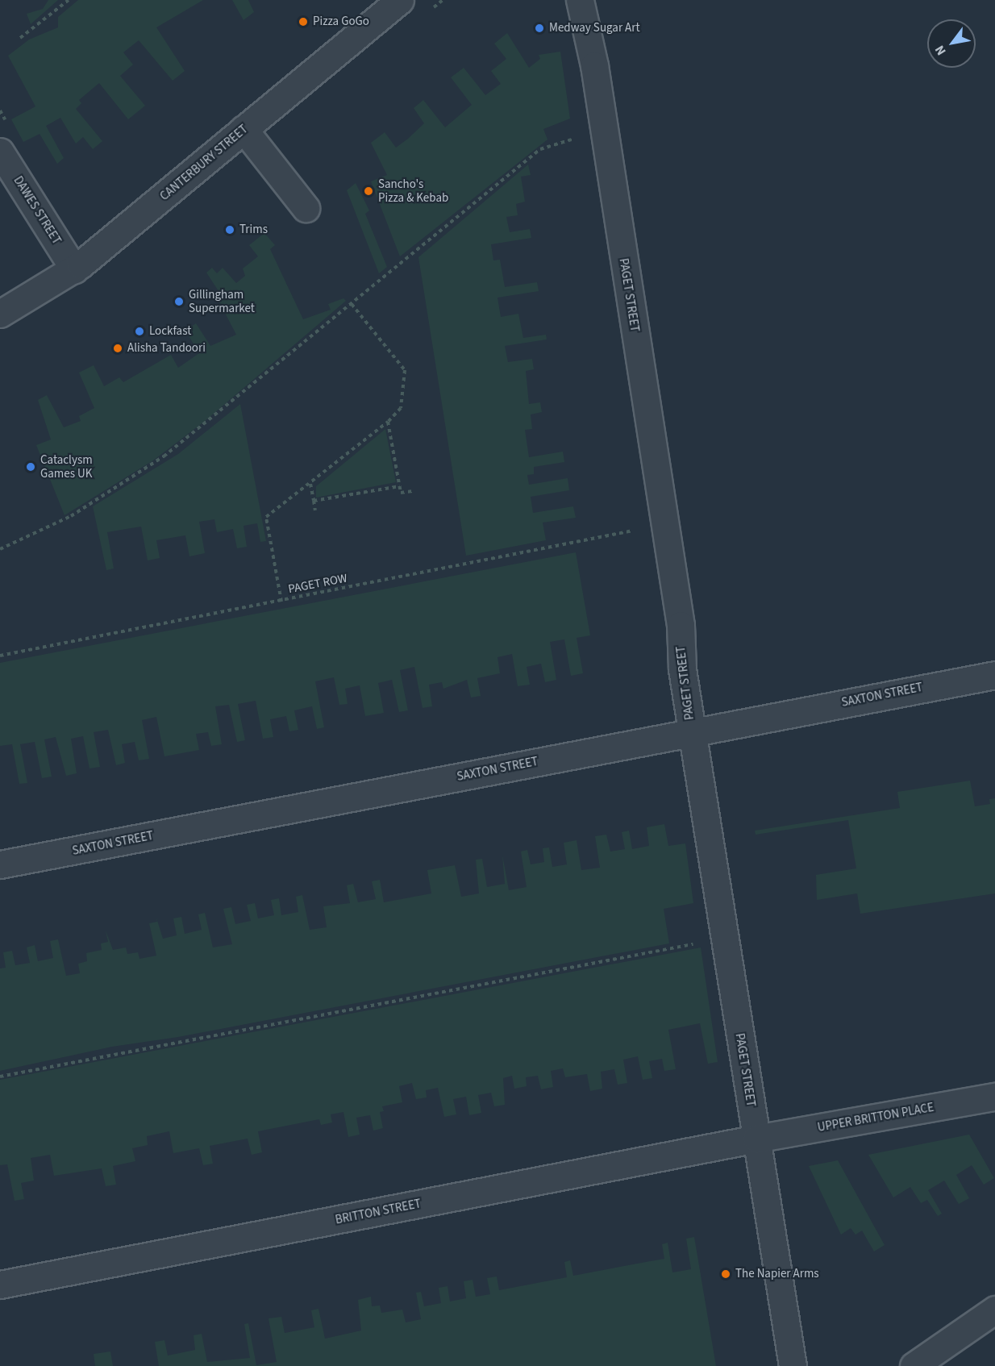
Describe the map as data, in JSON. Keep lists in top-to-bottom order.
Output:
{
  "streets": {
    "street": [
      "CANTERBURY STREET",
      "DAWES STREET",
      "PAGET STREET",
      "SAXTON STREET",
      "UPPER BRITTON PLACE",
      "BRITTON STREET"
    ],
    "path": ["PAGET ROW"]
  },
  "crossings": [
    ["CANTERBURY STREET", "DAWES STREET"],
    ["PAGET STREET", "SAXTON STREET"],
    ["PAGET STREET", "UPPER BRITTON PLACE"],
    ["PAGET STREET", "BRITTON STREET"],
    ["UPPER BRITTON PLACE", "BRITTON STREET"]
  ],
  "places": [
    "Pizza GoGo",
    "Medway Sugar Art",
    "Sancho's Pizza & Kebab",
    "Trims",
    "Gillingham Supermarket",
    "Lockfast",
    "Alisha Tandoori",
    "Cataclysm Games UK",
    "The Napier Arms"
  ],
  "north": "bottom left"
}
